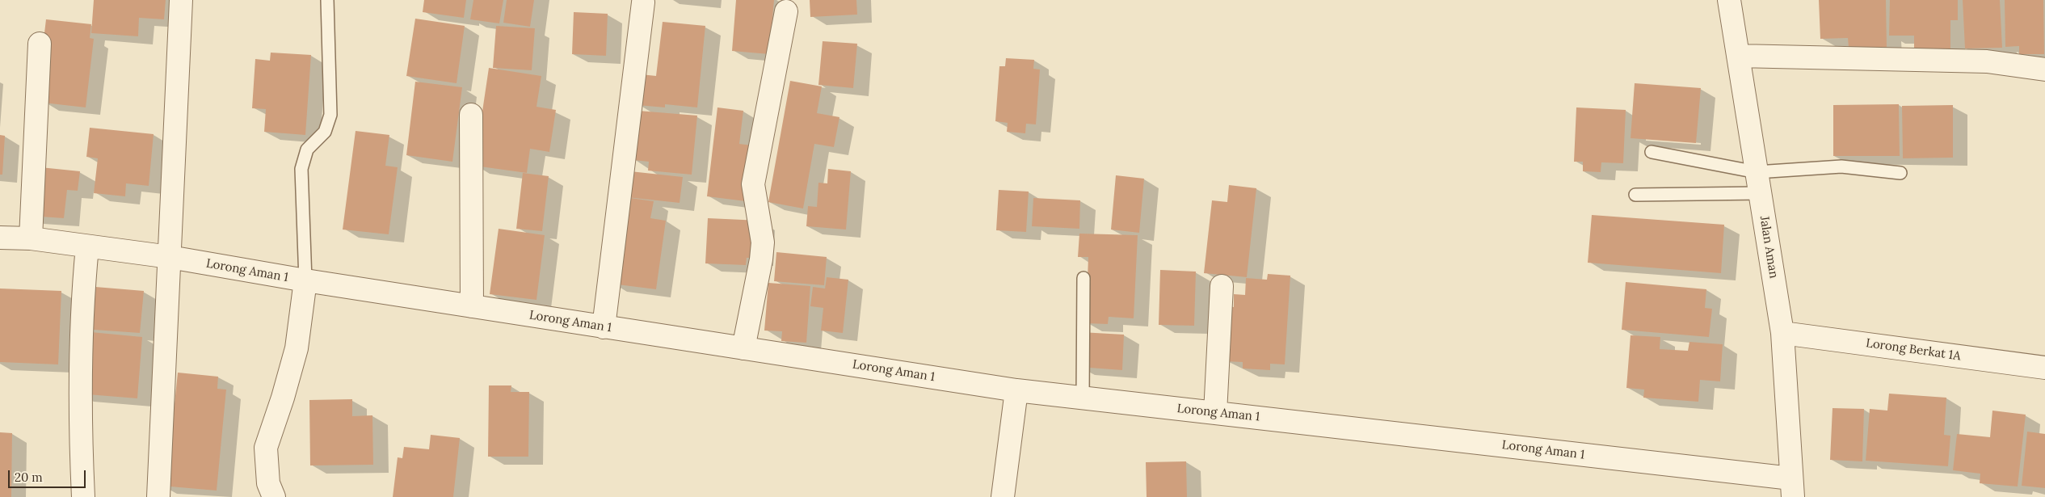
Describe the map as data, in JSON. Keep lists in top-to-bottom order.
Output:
{
  "streets": {
    "street": ["Jalan Aman", "Lorong Aman 1", "Lorong Berkat 1A"]
  },
  "crossings": [
    ["Jalan Aman", "Lorong Aman 1"],
    ["Jalan Aman", "Lorong Berkat 1A"]
  ],
  "scale_bar": "20 m"
}
